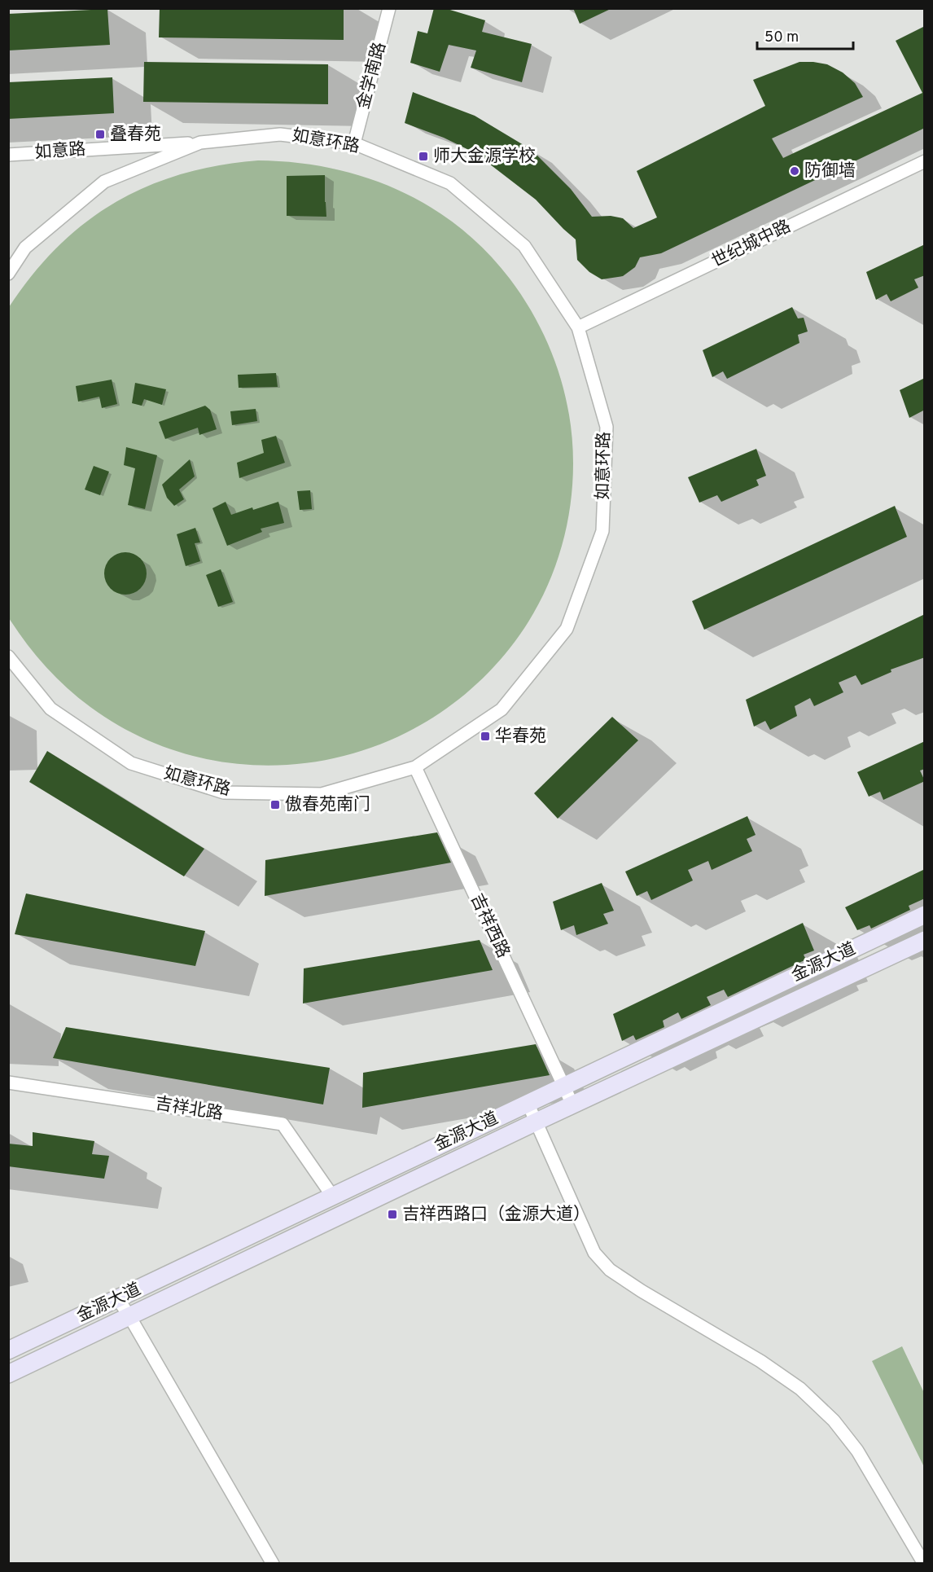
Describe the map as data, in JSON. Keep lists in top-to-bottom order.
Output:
{
  "streets": {
    "street": [
      "金学南路",
      "如意环路",
      "如意路",
      "世纪城中路",
      "吉祥西路",
      "金源大道",
      "吉祥北路"
    ]
  },
  "crossings": [
    ["金学南路", "如意环路"],
    ["如意环路", "如意路"],
    ["如意环路", "世纪城中路"],
    ["如意环路", "吉祥西路"],
    ["吉祥西路", "金源大道"],
    ["金源大道", "吉祥北路"]
  ],
  "places": {
    "transit": [
      "叠春苑",
      "师大金源学校",
      "华春苑",
      "傲春苑南门",
      "吉祥西路口（金源大道）"
    ],
    "other": ["防御墙"]
  },
  "scale_bar": "50 m"
}
